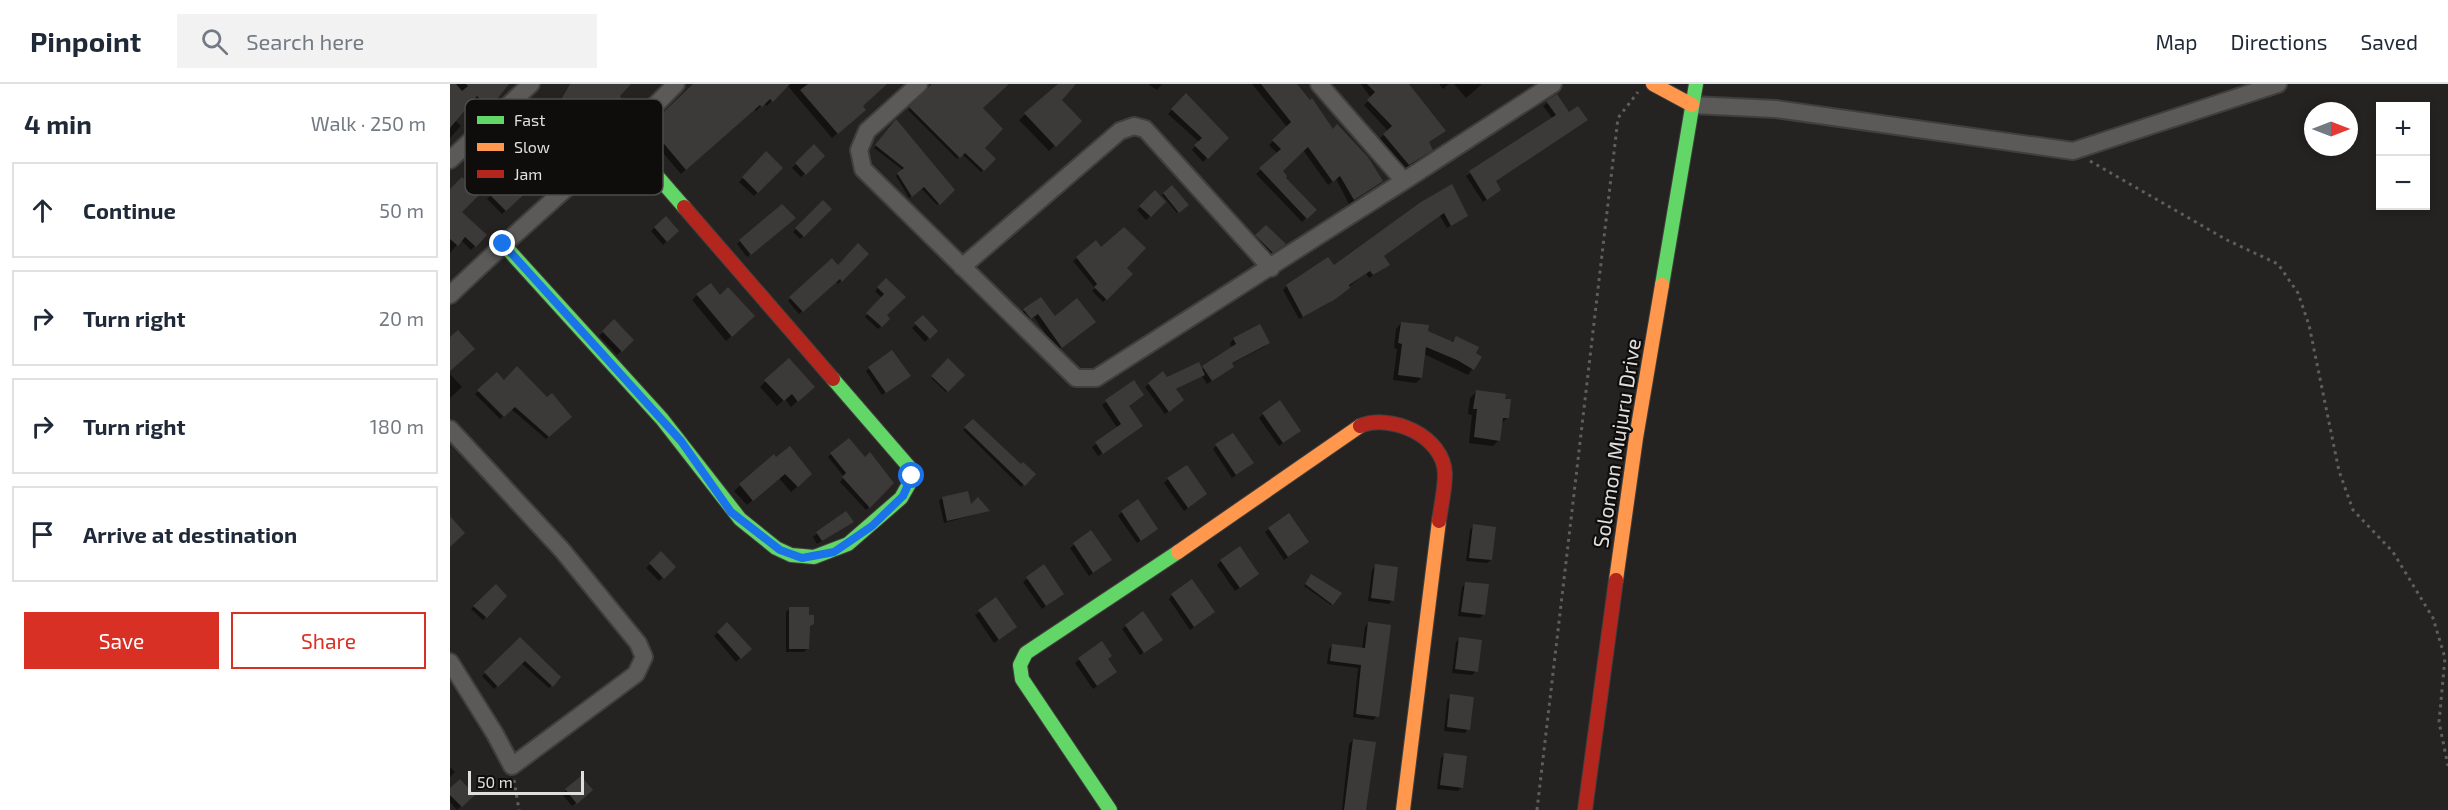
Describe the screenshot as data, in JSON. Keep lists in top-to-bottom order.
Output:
{
  "streets": {
    "street": ["Solomon Mujuru Drive"]
  },
  "legend": ["Fast", "Slow", "Jam"],
  "scale_bar": "50 m",
  "north": "right",
  "page": {
    "header": "Pinpoint",
    "search": "Search here",
    "nav": ["Map", "Directions", "Saved"],
    "heading": ["4 min", "Walk · 250 m"],
    "map_buttons": ["+", "−"],
    "list": [
      ["Continue", "50 m"],
      ["Turn right", "20 m"],
      ["Turn right", "180 m"],
      "Arrive at destination"
    ],
    "buttons": ["Save", "Share"],
    "scale": "50 m"
  }
}
